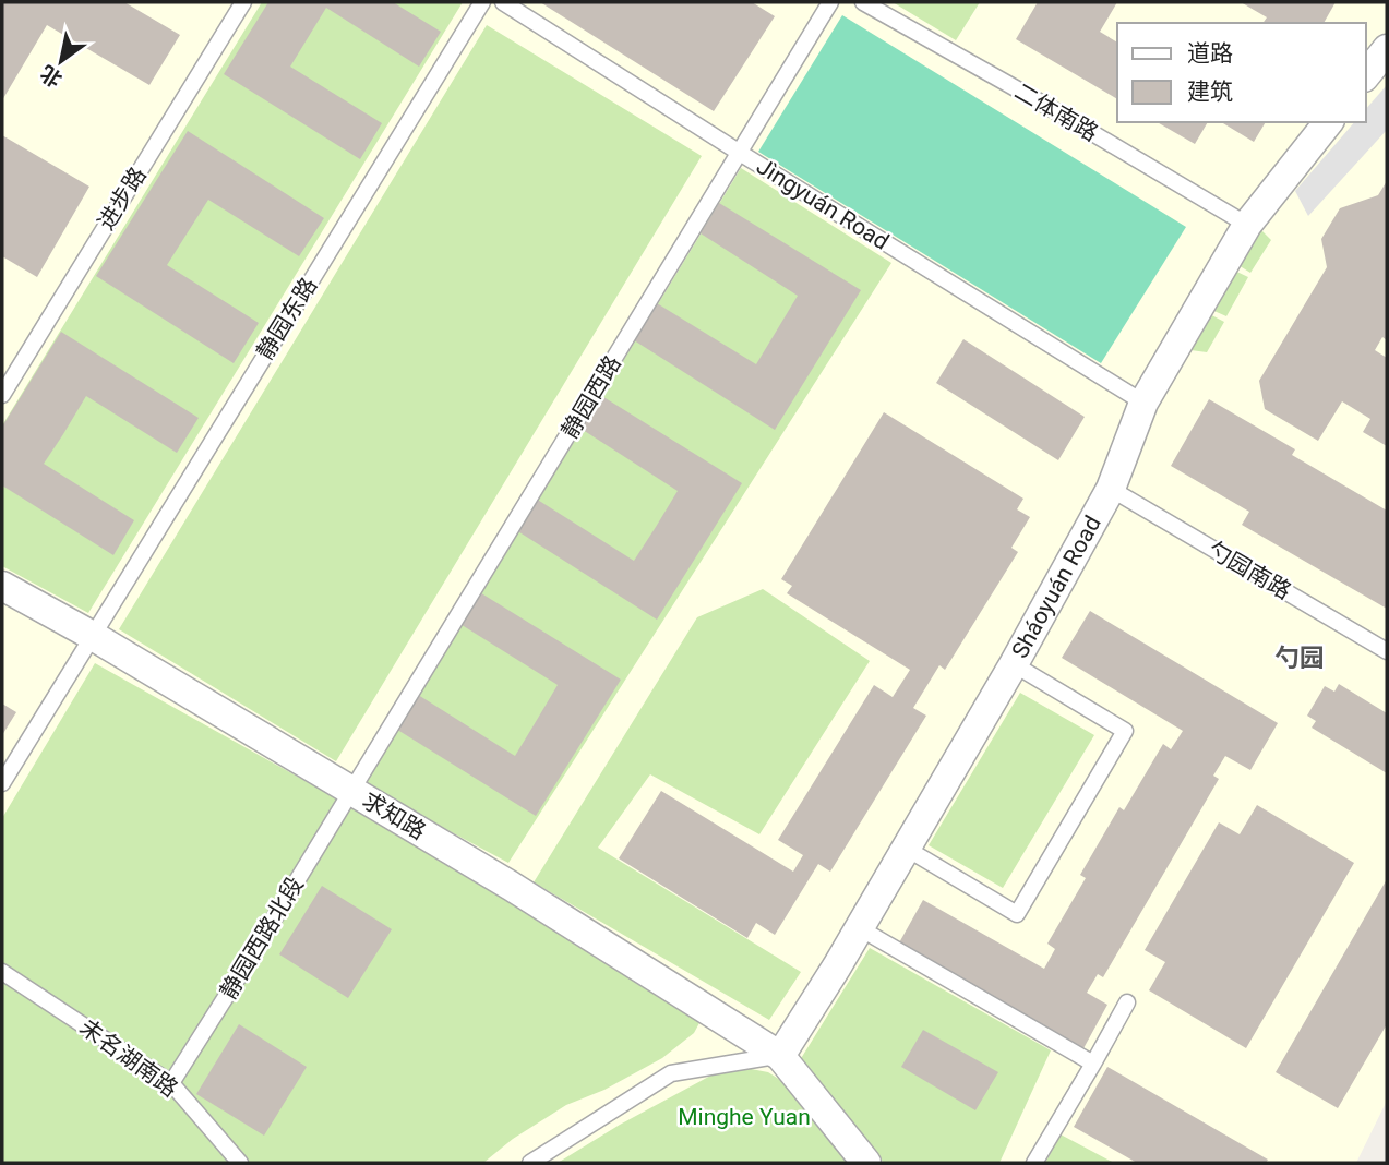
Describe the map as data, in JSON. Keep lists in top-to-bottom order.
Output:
{
  "streets": {
    "street": ["Sháoyuán Road", "求知路"],
    "lane": [
      "二体南路",
      "进步路",
      "Jìngyuán Road",
      "静园东路",
      "静园西路",
      "勺园南路",
      "静园西路北段",
      "未名湖南路"
    ]
  },
  "crossings": [
    ["二体南路", "Sháoyuán Road"],
    ["Jìngyuán Road", "静园西路"],
    ["Jìngyuán Road", "Sháoyuán Road"],
    ["静园东路", "求知路"],
    ["静园西路", "求知路"],
    ["静园西路", "静园西路北段"],
    ["勺园南路", "Sháoyuán Road"],
    ["Sháoyuán Road", "求知路"],
    ["求知路", "静园西路北段"],
    ["静园西路北段", "未名湖南路"]
  ],
  "districts": ["勺园"],
  "parks": ["Minghe Yuan"],
  "legend": ["道路", "建筑"],
  "north": "bottom left"
}
